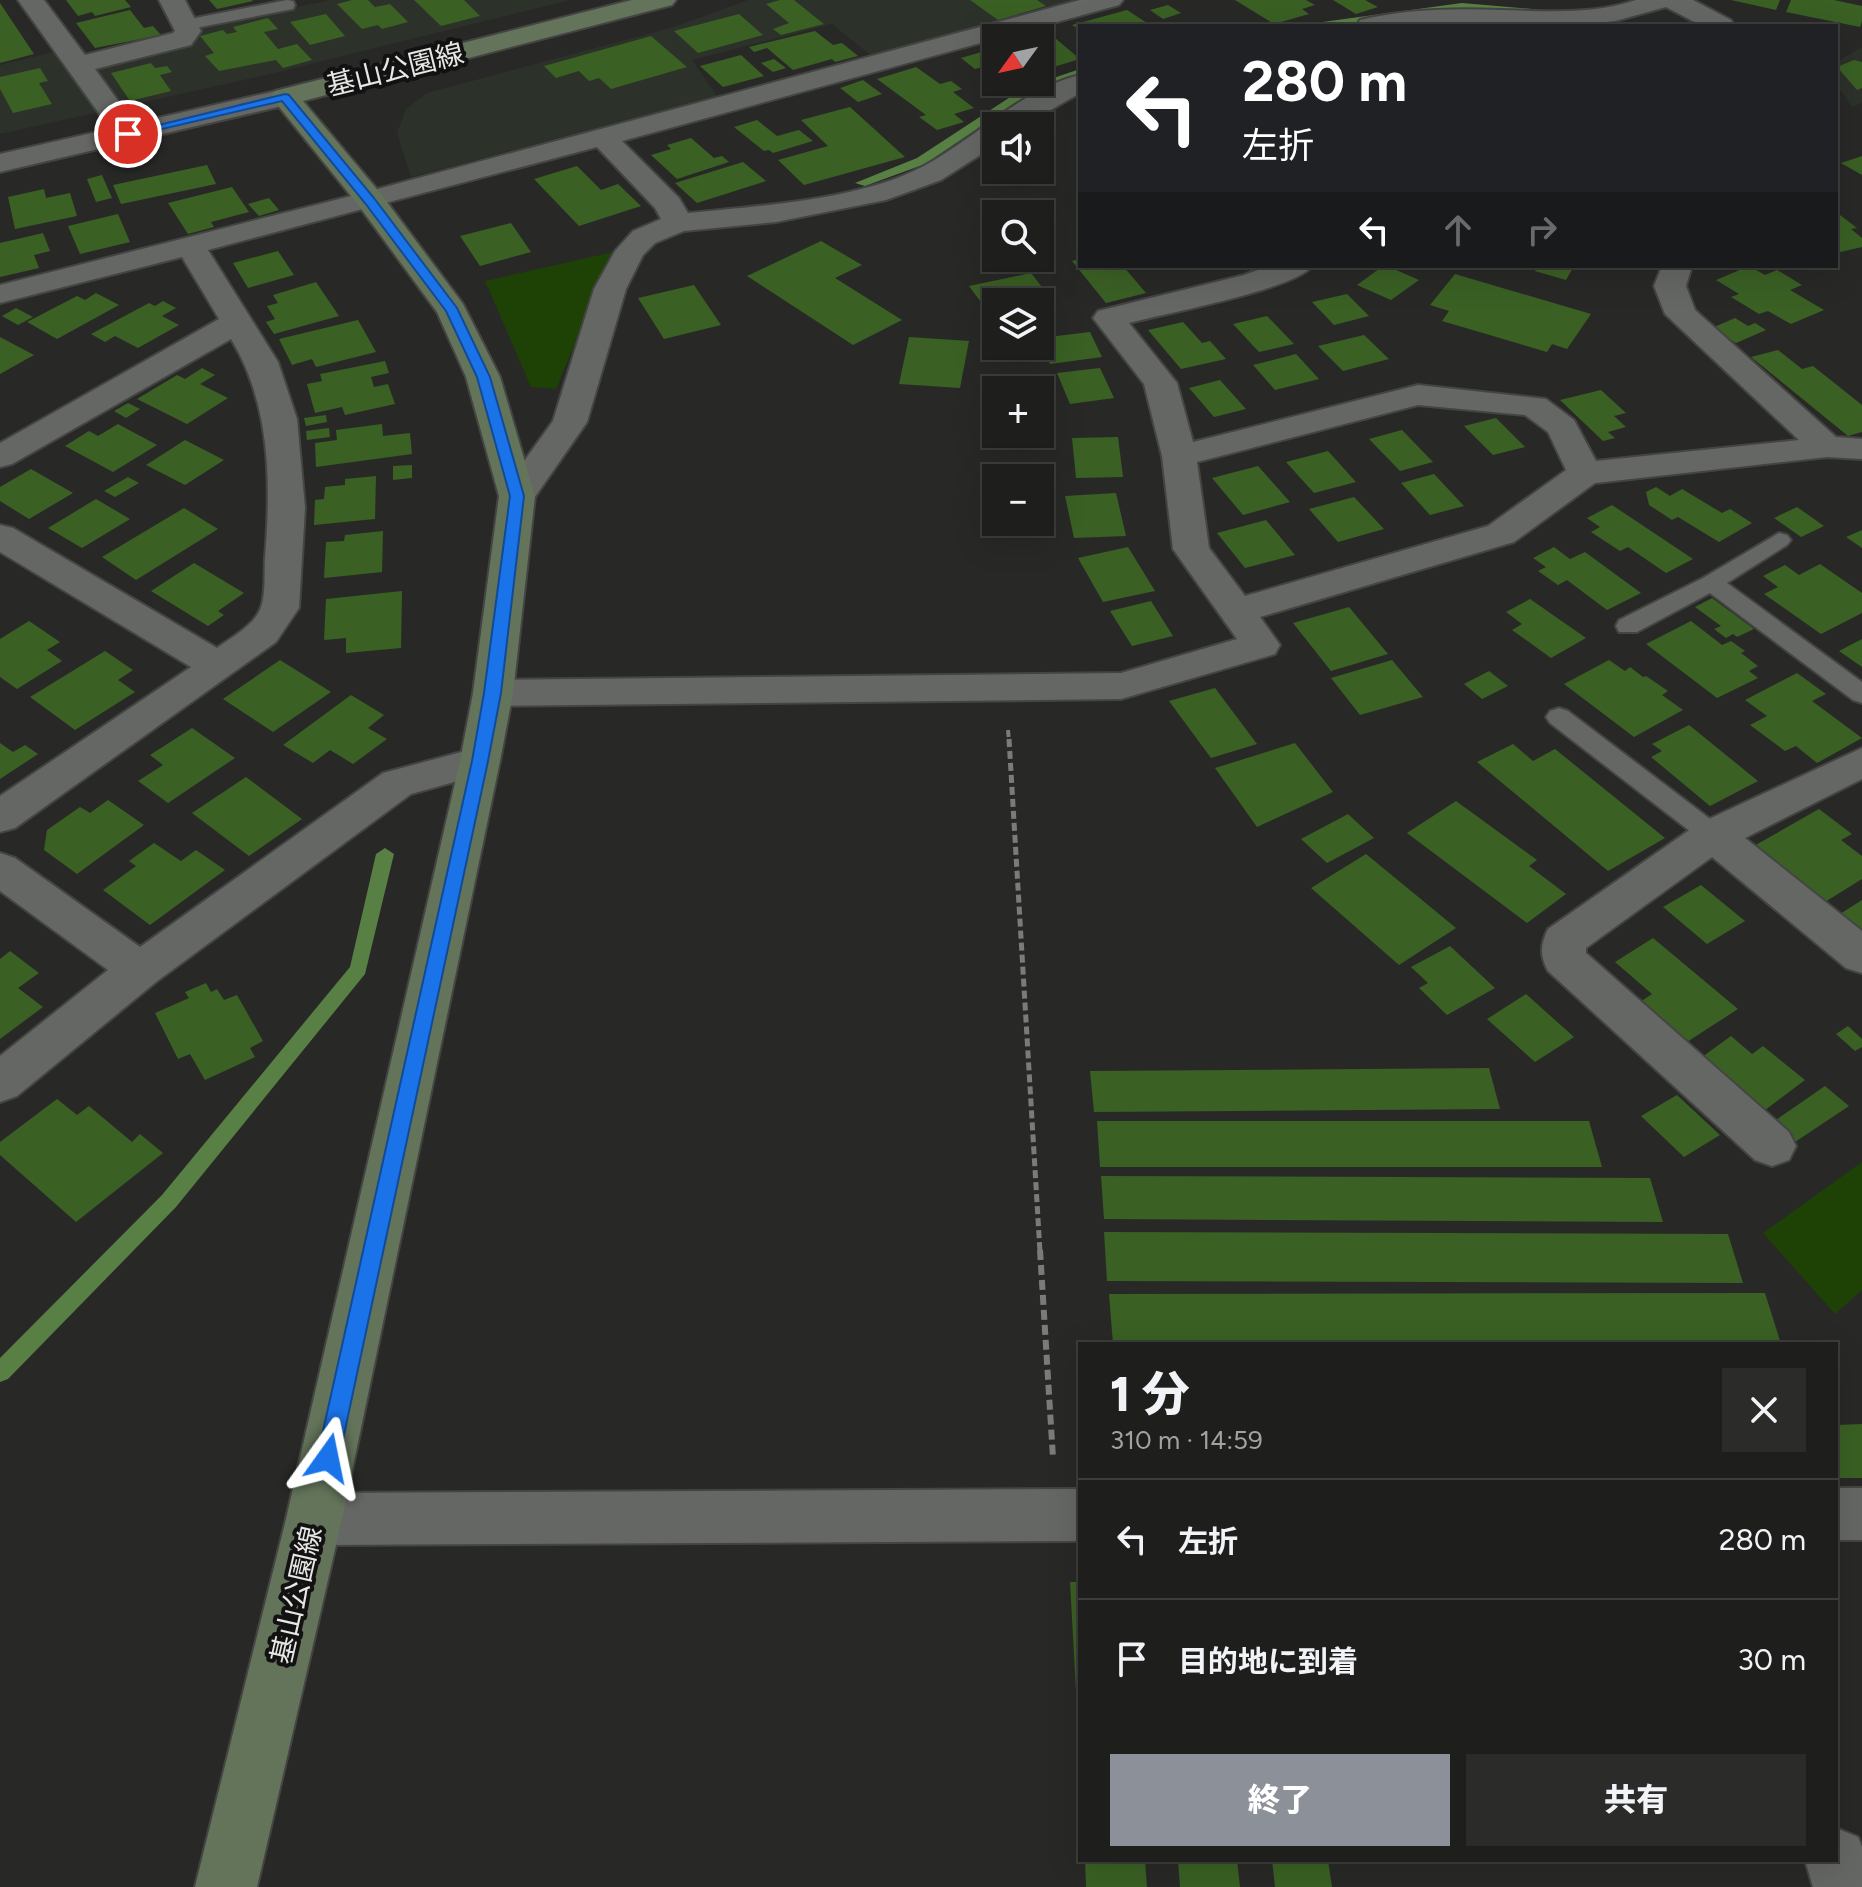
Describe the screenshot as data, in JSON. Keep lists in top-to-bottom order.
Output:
{
  "streets": {
    "main road": ["基山公園線"]
  },
  "north": "bottom left",
  "page": {
    "map_buttons": ["+", "−"],
    "turn": ["280 m", "左折"],
    "heading": ["1 分", "310 m · 14:59"],
    "list": [
      {
        "name": "左折",
        "value": "280 m"
      },
      {
        "name": "目的地に到着",
        "value": "30 m"
      }
    ],
    "buttons": ["終了", "共有"]
  }
}
